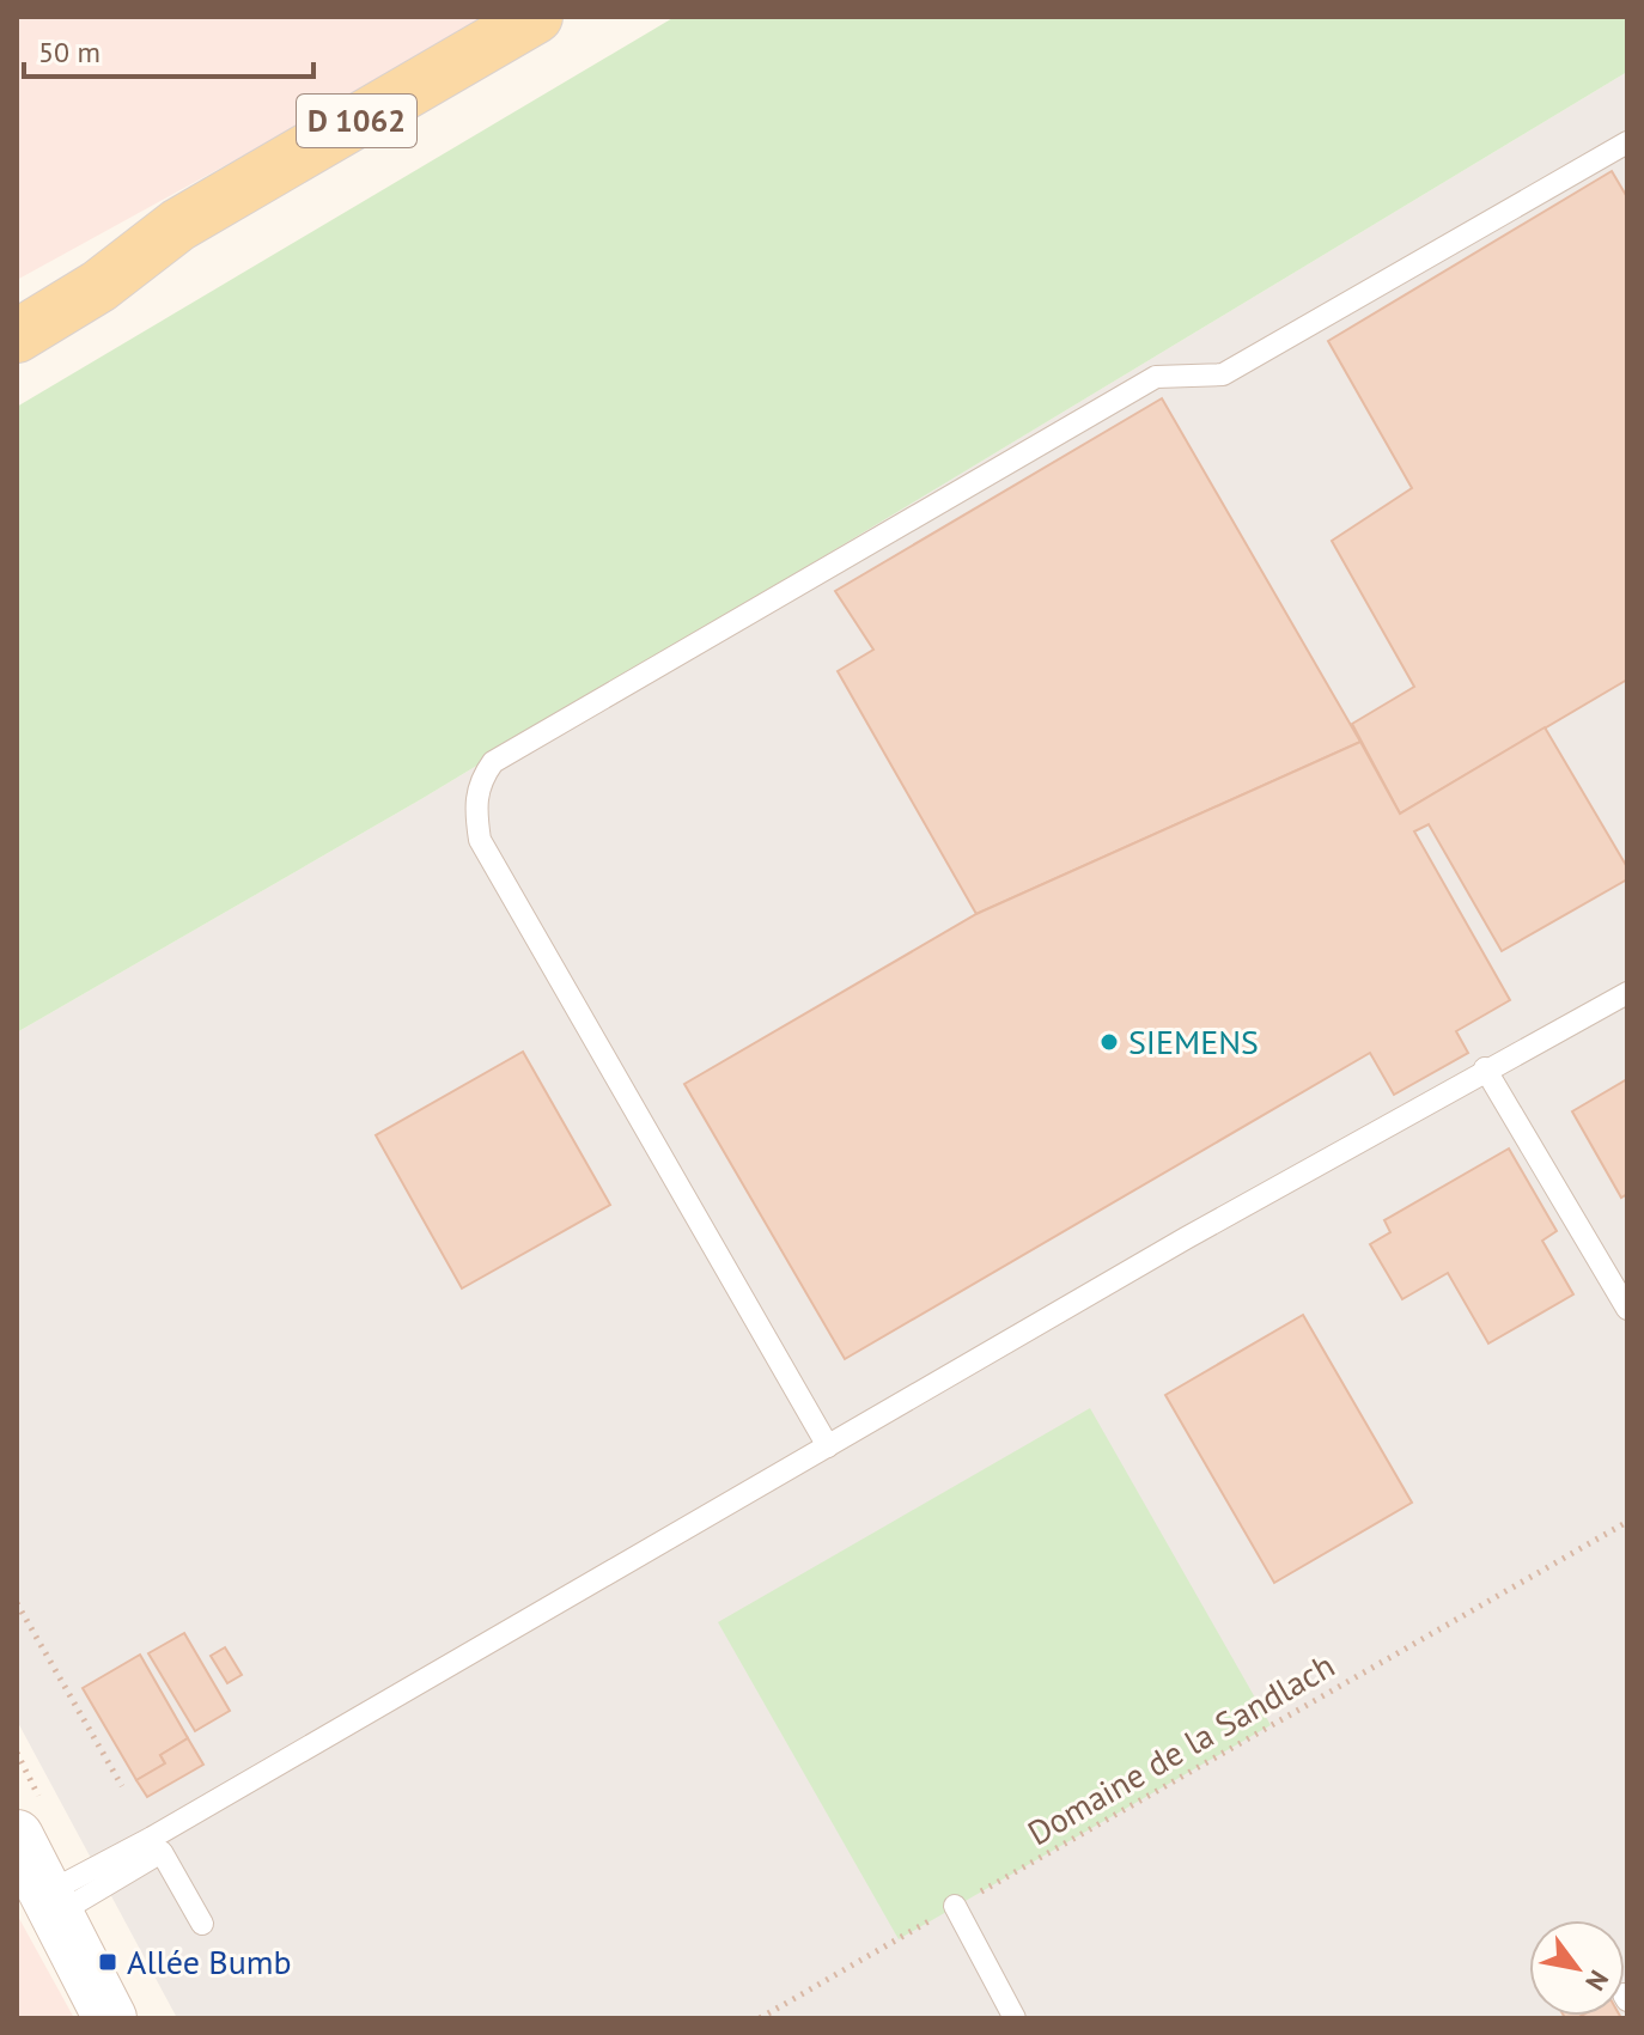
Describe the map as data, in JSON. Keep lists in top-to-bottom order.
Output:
{
  "streets": {
    "main road": ["D 1062"],
    "path": ["Domaine de la Sandlach"]
  },
  "places": {
    "other": ["SIEMENS"],
    "transit": ["Allée Bumb"]
  },
  "scale_bar": "50 m",
  "north": "bottom right"
}
